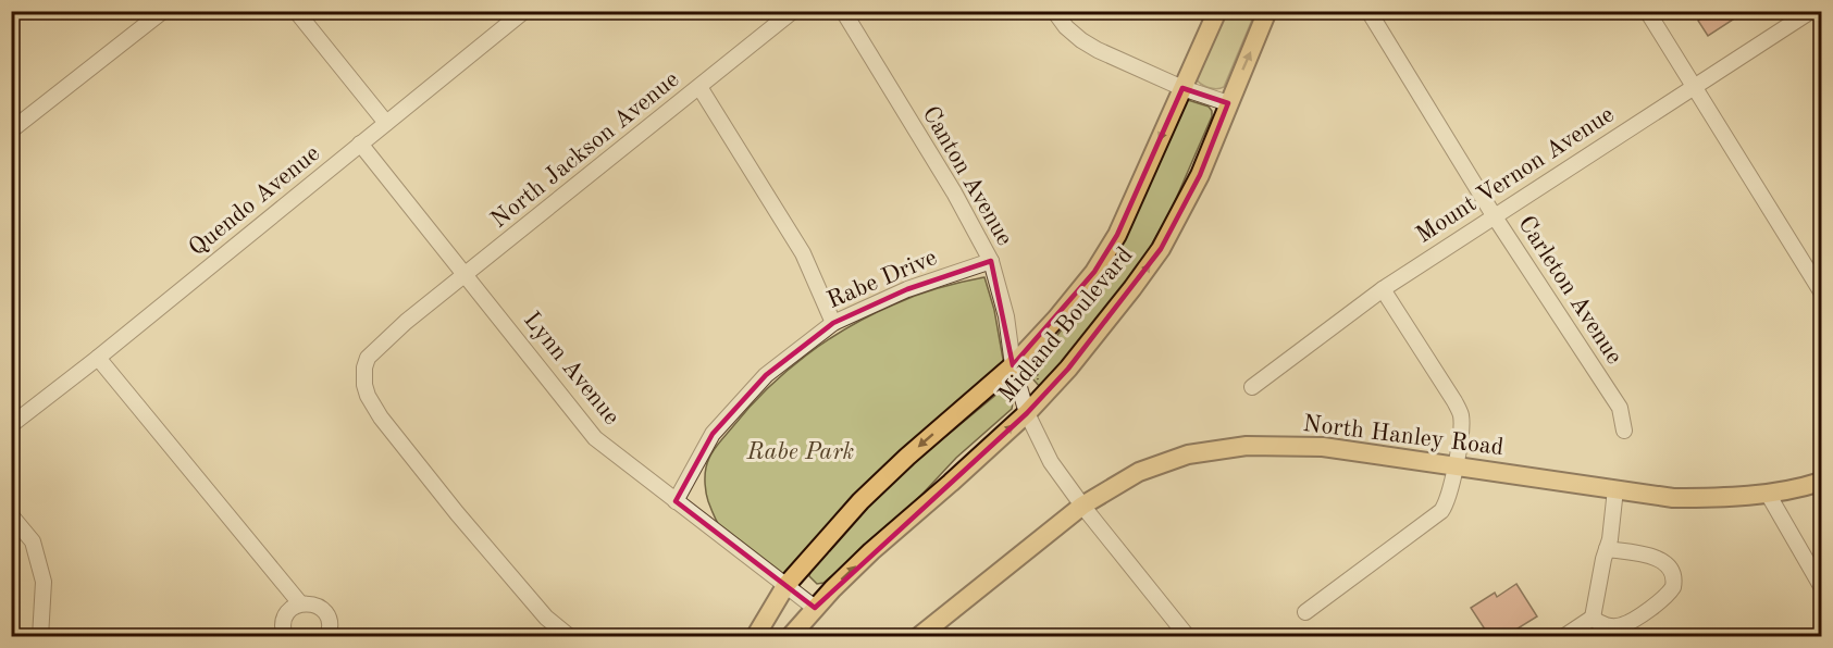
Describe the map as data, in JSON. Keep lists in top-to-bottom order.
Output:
{
  "streets": {
    "main road": ["Midland Boulevard", "North Hanley Road"],
    "street": [
      "North Jackson Avenue",
      "Mount Vernon Avenue",
      "Canton Avenue",
      "Quendo Avenue",
      "Rabe Drive",
      "Carleton Avenue",
      "Lynn Avenue"
    ]
  },
  "crossings": [
    ["North Jackson Avenue", "Lynn Avenue"],
    ["Mount Vernon Avenue", "Carleton Avenue"],
    ["Canton Avenue", "Rabe Drive"],
    ["Canton Avenue", "Midland Boulevard"],
    ["Canton Avenue", "North Hanley Road"],
    ["Quendo Avenue", "Lynn Avenue"],
    ["Rabe Drive", "Lynn Avenue"],
    ["Midland Boulevard", "Lynn Avenue"]
  ],
  "parks": ["Rabe Park"]
}
